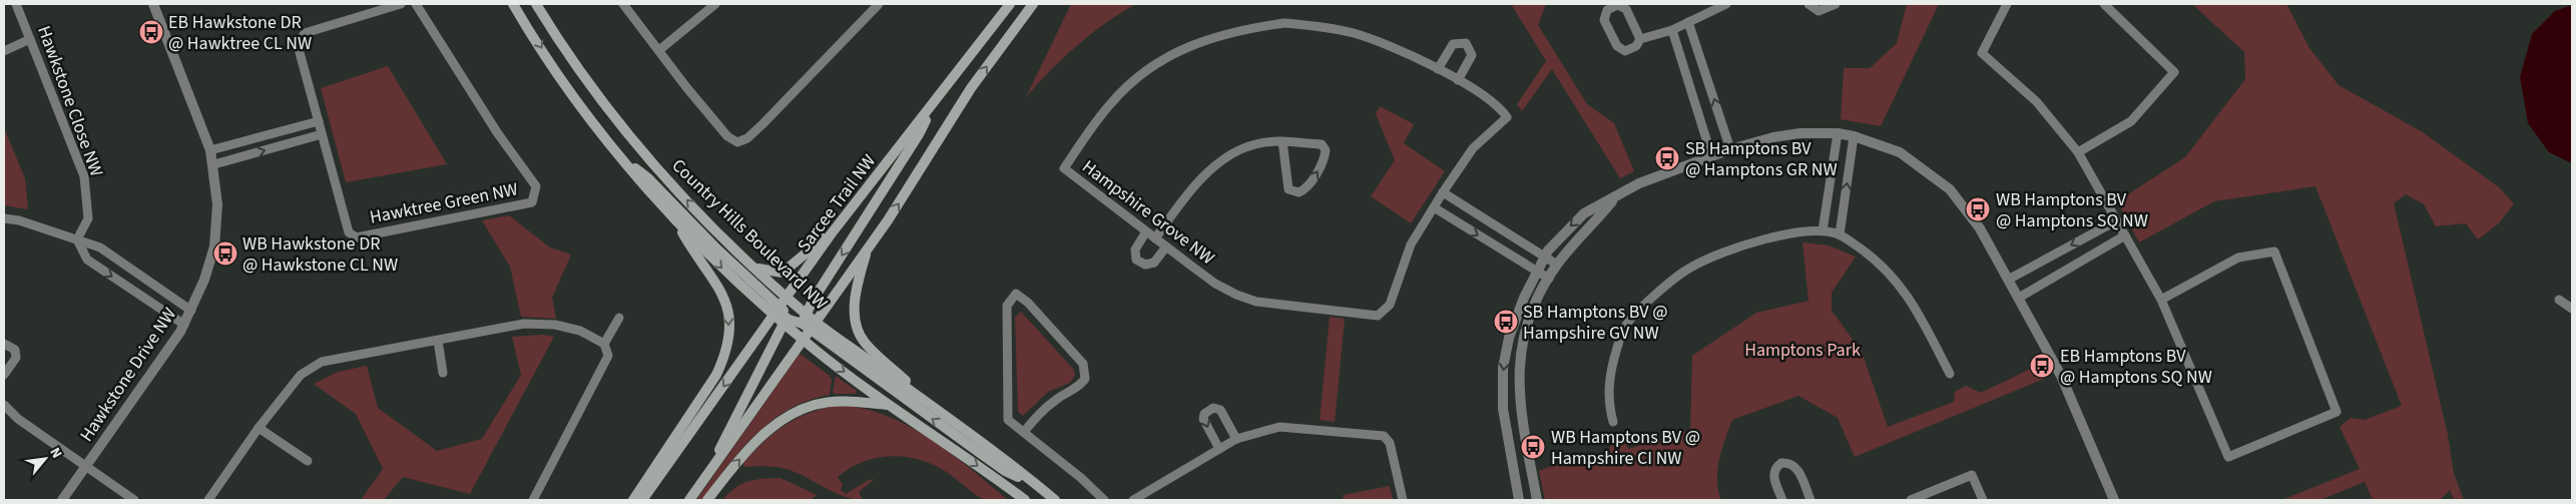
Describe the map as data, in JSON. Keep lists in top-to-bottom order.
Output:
{
  "streets": {
    "main road": ["Sarcee Trail NW", "Country Hills Boulevard NW"],
    "street": [
      "Hawkstone Close NW",
      "Hawktree Green NW",
      "Hampshire Grove NW",
      "Hawkstone Drive NW"
    ]
  },
  "crossings": [
    ["Sarcee Trail NW", "Country Hills Boulevard NW"]
  ],
  "parks": ["Hamptons Park"],
  "places": {
    "bus stop": [
      "EB Hawkstone DR @ Hawktree CL NW",
      "SB Hamptons BV @ Hamptons GR NW",
      "WB Hamptons BV @ Hamptons SQ NW",
      "WB Hawkstone DR @ Hawkstone CL NW",
      "SB Hamptons BV @ Hampshire GV NW",
      "EB Hamptons BV @ Hamptons SQ NW",
      "WB Hamptons BV @ Hampshire CI NW"
    ]
  },
  "north": "top right"
}
